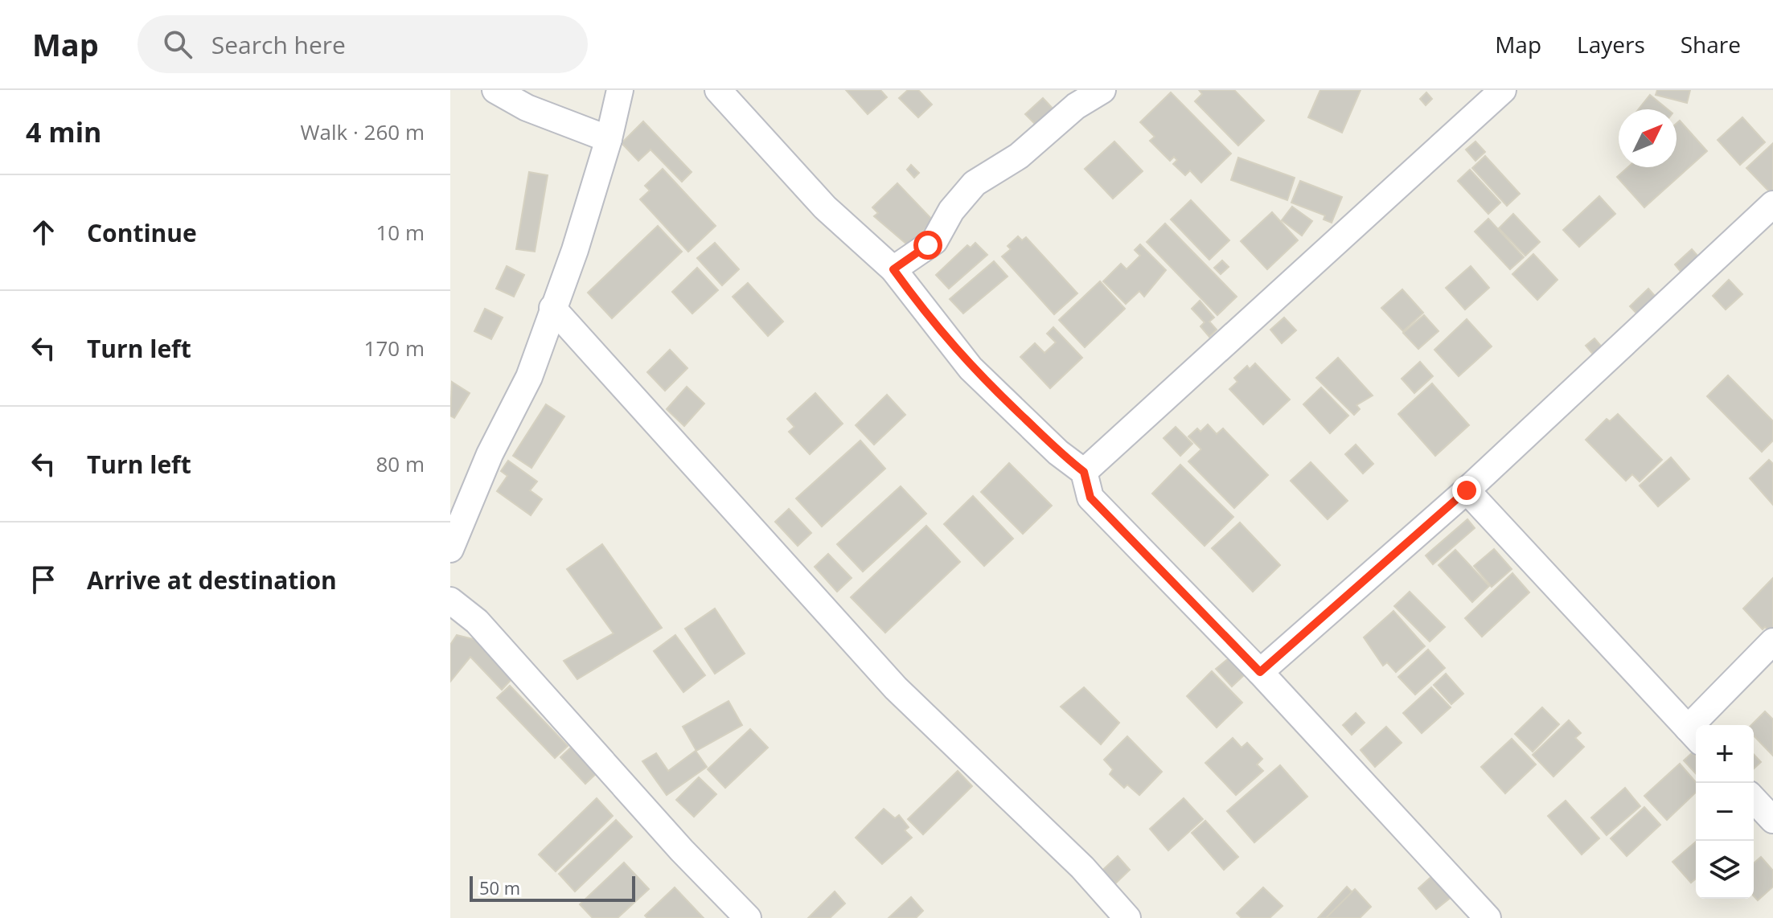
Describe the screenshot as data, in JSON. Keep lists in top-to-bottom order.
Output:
{
  "scale_bar": "50 m",
  "north": "top right",
  "page": {
    "header": "Map",
    "search": "Search here",
    "nav": ["Map", "Layers", "Share"],
    "heading": ["4 min", "Walk · 260 m"],
    "list": [
      ["Continue", "10 m"],
      ["Turn left", "170 m"],
      ["Turn left", "80 m"],
      "Arrive at destination"
    ],
    "map_buttons": ["+", "−"],
    "scale": "50 m"
  }
}
